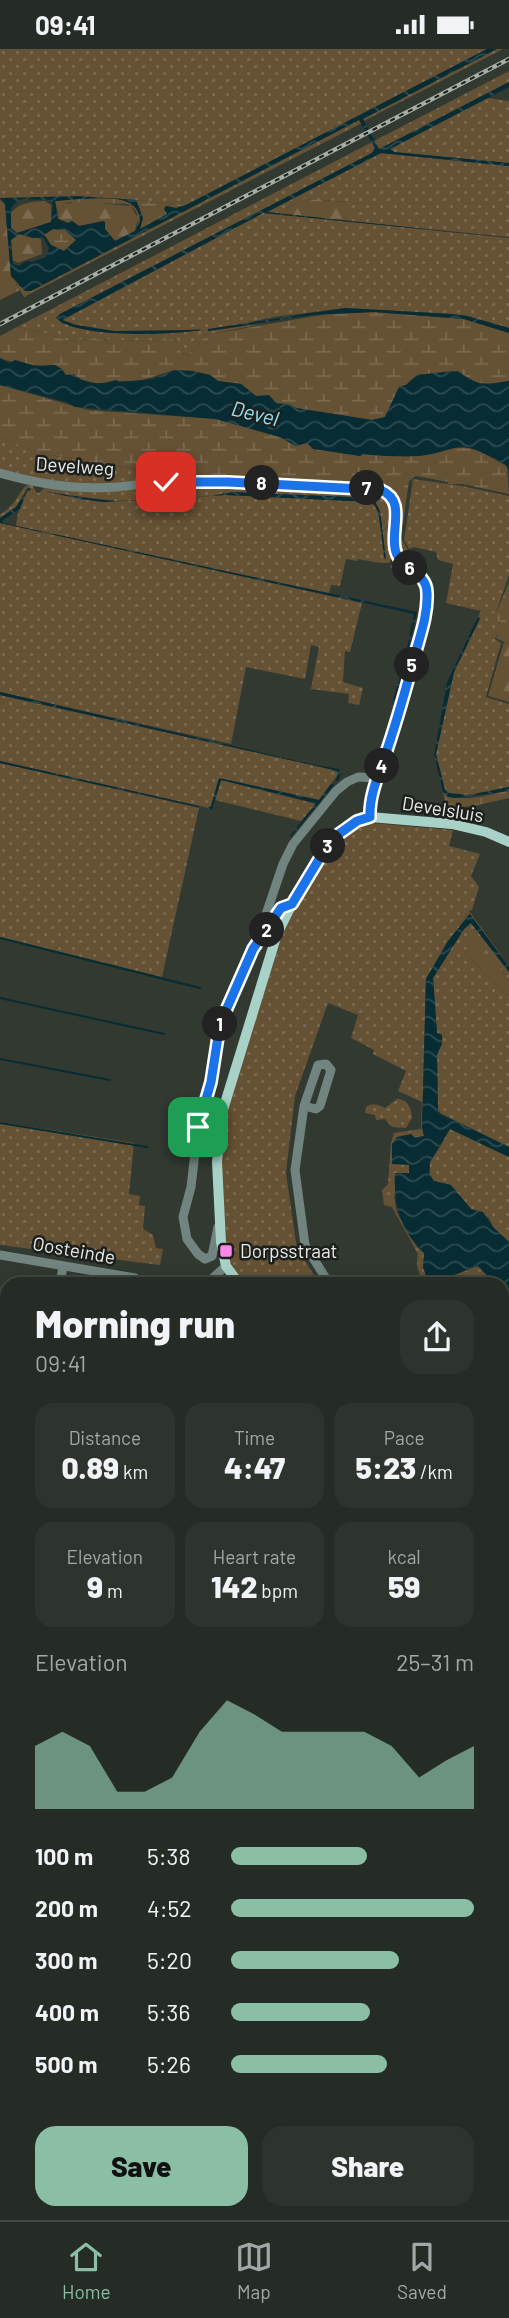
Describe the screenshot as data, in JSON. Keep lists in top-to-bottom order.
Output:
{
  "streets": {
    "main road": ["Develsluis"],
    "street": ["Develweg", "Oosteinde"]
  },
  "crossings": [
    ["Develweg", "Develsluis"]
  ],
  "water": ["Devel"],
  "places": {
    "transit": ["Dorpsstraat"]
  },
  "page": {
    "status": "09:41",
    "pins": [
      "8",
      "7",
      "6",
      "5",
      "4",
      "3",
      "2",
      "1"
    ],
    "heading": ["Morning run", "09:41"],
    "stats": [
      ["Distance", "0.89 km"],
      ["Time", "4:47"],
      ["Pace", "5:23 /km"],
      ["Elevation", "9 m"],
      ["Heart rate", "142 bpm"],
      ["kcal", "59"]
    ],
    "chart": ["Elevation", "25–31 m"],
    "list": [
      {
        "name": "100 m",
        "note": "5:38"
      },
      {
        "name": "200 m",
        "note": "4:52"
      },
      {
        "name": "300 m",
        "note": "5:20"
      },
      {
        "name": "400 m",
        "note": "5:36"
      },
      {
        "name": "500 m",
        "note": "5:26"
      }
    ],
    "buttons": ["Save", "Share"],
    "tabs": ["Home", "Map", "Saved"]
  }
}
